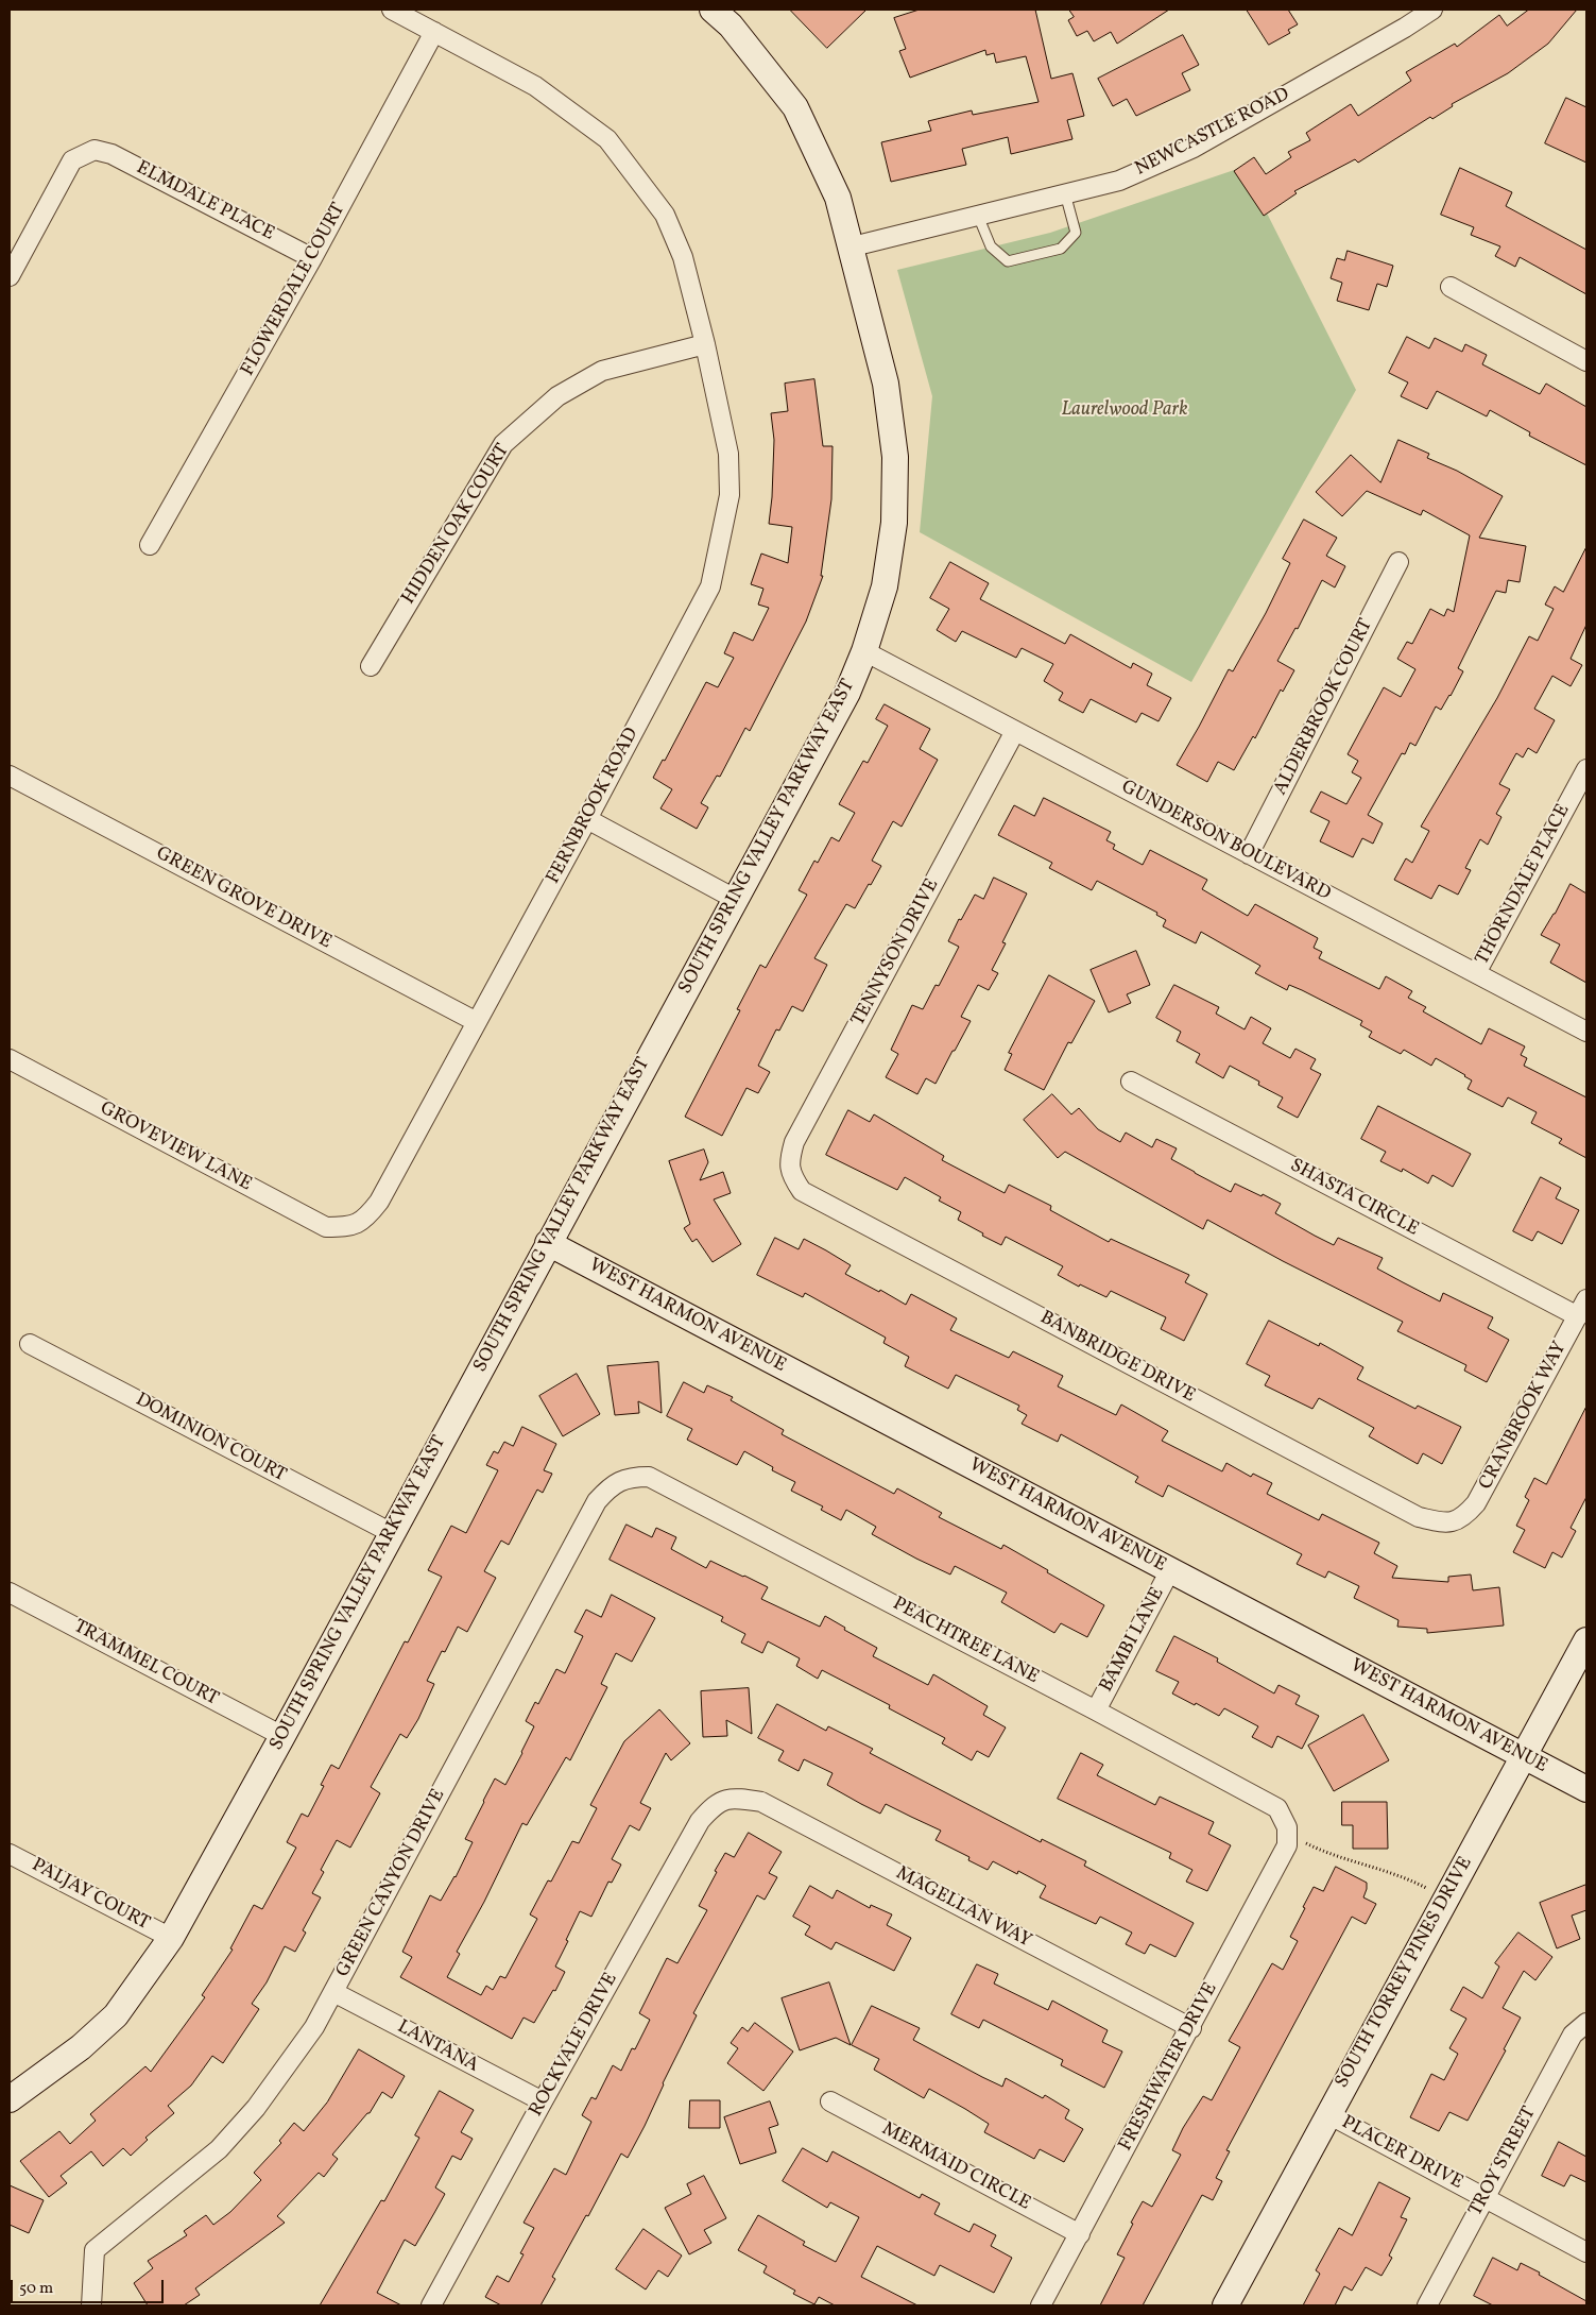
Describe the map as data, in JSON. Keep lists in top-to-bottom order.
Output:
{
  "streets": {
    "street": [
      "NEWCASTLE ROAD",
      "ELMDALE PLACE",
      "FLOWERDALE COURT",
      "HIDDEN OAK COURT",
      "ALDERBROOK COURT",
      "FERNBROOK ROAD",
      "SOUTH SPRING VALLEY PARKWAY EAST",
      "GUNDERSON BOULEVARD",
      "THORNDALE PLACE",
      "GREEN GROVE DRIVE",
      "TENNYSON DRIVE",
      "GROVEVIEW LANE",
      "SHASTA CIRCLE",
      "WEST HARMON AVENUE",
      "BANBRIDGE DRIVE",
      "CRANBROOK WAY",
      "DOMINION COURT",
      "BAMBI LANE",
      "PEACHTREE LANE",
      "TRAMMEL COURT",
      "GREEN CANYON DRIVE",
      "PALJAY COURT",
      "MAGELLAN WAY",
      "SOUTH TORREY PINES DRIVE",
      "ROCKVALE DRIVE",
      "LANTANA",
      "FRESHWATER DRIVE",
      "PLACER DRIVE",
      "TROY STREET",
      "MERMAID CIRCLE"
    ]
  },
  "crossings": [
    ["NEWCASTLE ROAD", "SOUTH SPRING VALLEY PARKWAY EAST"],
    ["ELMDALE PLACE", "FLOWERDALE COURT"],
    ["FLOWERDALE COURT", "FERNBROOK ROAD"],
    ["HIDDEN OAK COURT", "FERNBROOK ROAD"],
    ["ALDERBROOK COURT", "GUNDERSON BOULEVARD"],
    ["FERNBROOK ROAD", "GREEN GROVE DRIVE"],
    ["FERNBROOK ROAD", "GROVEVIEW LANE"],
    ["SOUTH SPRING VALLEY PARKWAY EAST", "GUNDERSON BOULEVARD"],
    ["SOUTH SPRING VALLEY PARKWAY EAST", "WEST HARMON AVENUE"],
    ["SOUTH SPRING VALLEY PARKWAY EAST", "DOMINION COURT"],
    ["SOUTH SPRING VALLEY PARKWAY EAST", "TRAMMEL COURT"],
    ["SOUTH SPRING VALLEY PARKWAY EAST", "PALJAY COURT"],
    ["GUNDERSON BOULEVARD", "THORNDALE PLACE"],
    ["GUNDERSON BOULEVARD", "TENNYSON DRIVE"],
    ["TENNYSON DRIVE", "BANBRIDGE DRIVE"],
    ["SHASTA CIRCLE", "CRANBROOK WAY"],
    ["WEST HARMON AVENUE", "BAMBI LANE"],
    ["WEST HARMON AVENUE", "SOUTH TORREY PINES DRIVE"],
    ["BANBRIDGE DRIVE", "CRANBROOK WAY"],
    ["BAMBI LANE", "PEACHTREE LANE"],
    ["PEACHTREE LANE", "GREEN CANYON DRIVE"],
    ["PEACHTREE LANE", "FRESHWATER DRIVE"],
    ["GREEN CANYON DRIVE", "LANTANA"],
    ["MAGELLAN WAY", "ROCKVALE DRIVE"],
    ["MAGELLAN WAY", "FRESHWATER DRIVE"],
    ["SOUTH TORREY PINES DRIVE", "PLACER DRIVE"],
    ["ROCKVALE DRIVE", "LANTANA"],
    ["FRESHWATER DRIVE", "MERMAID CIRCLE"],
    ["PLACER DRIVE", "TROY STREET"]
  ],
  "parks": ["Laurelwood Park"],
  "scale_bar": "50 m"
}
